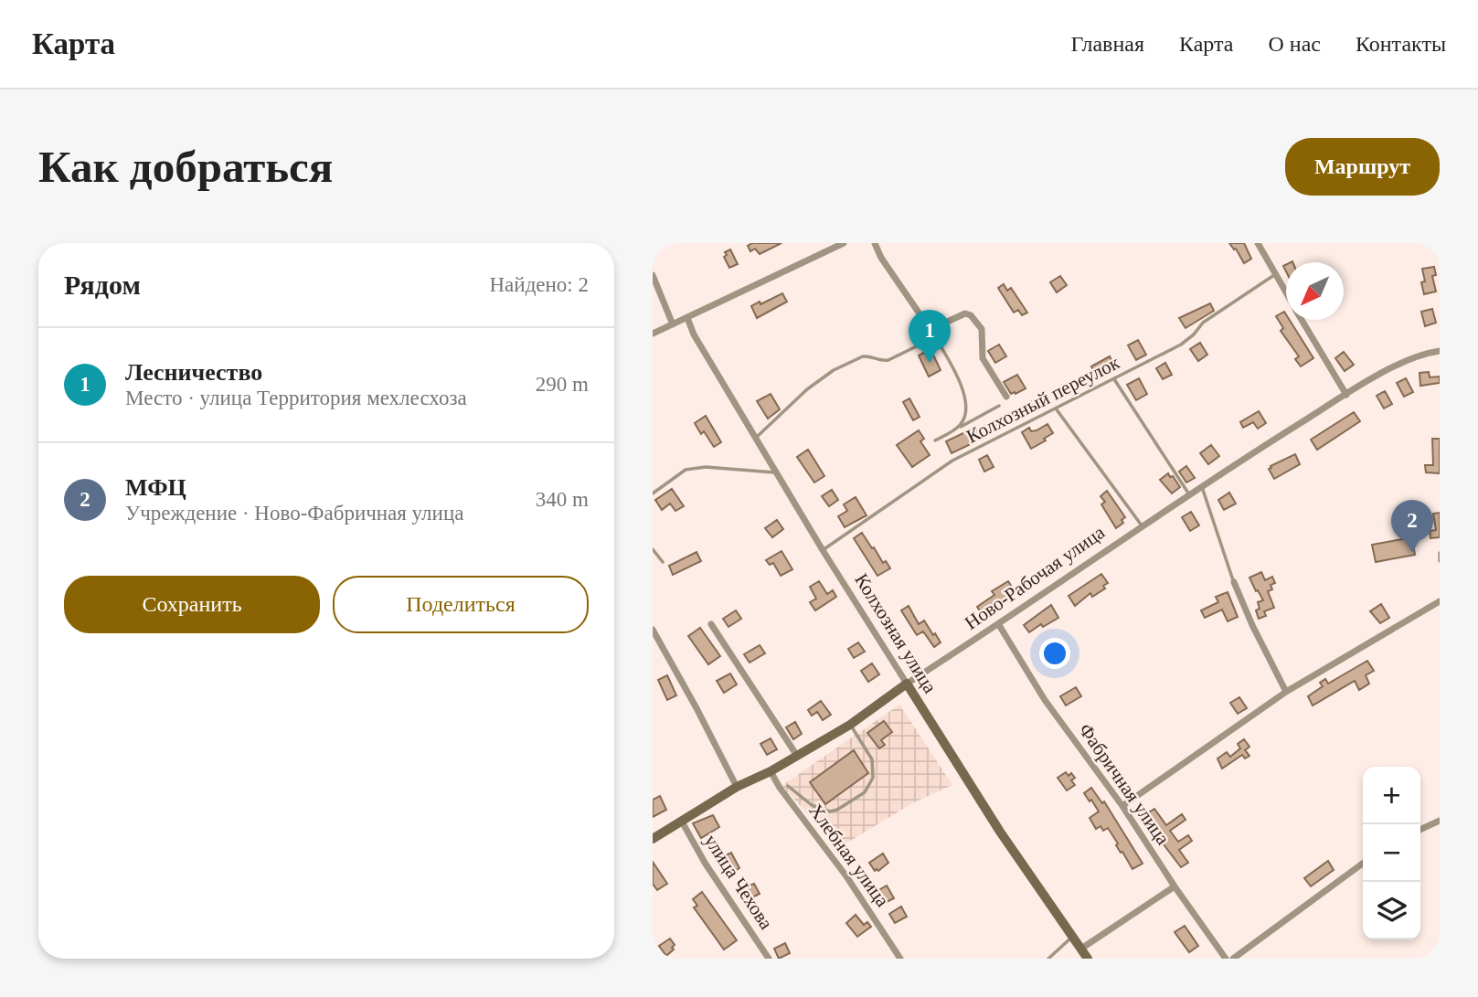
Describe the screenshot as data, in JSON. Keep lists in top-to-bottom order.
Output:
{
  "streets": {
    "street": [
      "Ново-Рабочая улица",
      "Колхозная улица",
      "Фабричная улица",
      "Хлебная улица",
      "улица Чехова"
    ],
    "lane": ["Колхозный переулок"]
  },
  "crossings": [
    ["Колхозный переулок", "Колхозная улица"],
    ["Ново-Рабочая улица", "Колхозная улица"],
    ["Ново-Рабочая улица", "Фабричная улица"],
    ["Ново-Рабочая улица", "Хлебная улица"],
    ["Ново-Рабочая улица", "улица Чехова"]
  ],
  "north": "bottom left",
  "page": {
    "header": "Карта",
    "nav": [
      "Главная",
      "Карта",
      "О нас",
      "Контакты"
    ],
    "buttons": [
      "Маршрут",
      ["Сохранить", "Поделиться"]
    ],
    "title": "Как добраться",
    "heading": ["Рядом", "Найдено: 2"],
    "pins": ["1", "2"],
    "list": [
      {
        "mark": "1",
        "name": "Лесничество",
        "note": "Место · улица Территория мехлесхоза",
        "value": "290 m"
      },
      {
        "mark": "2",
        "name": "МФЦ",
        "note": "Учреждение · Ново-Фабричная улица",
        "value": "340 m"
      }
    ],
    "map_buttons": ["+", "−"]
  }
}
